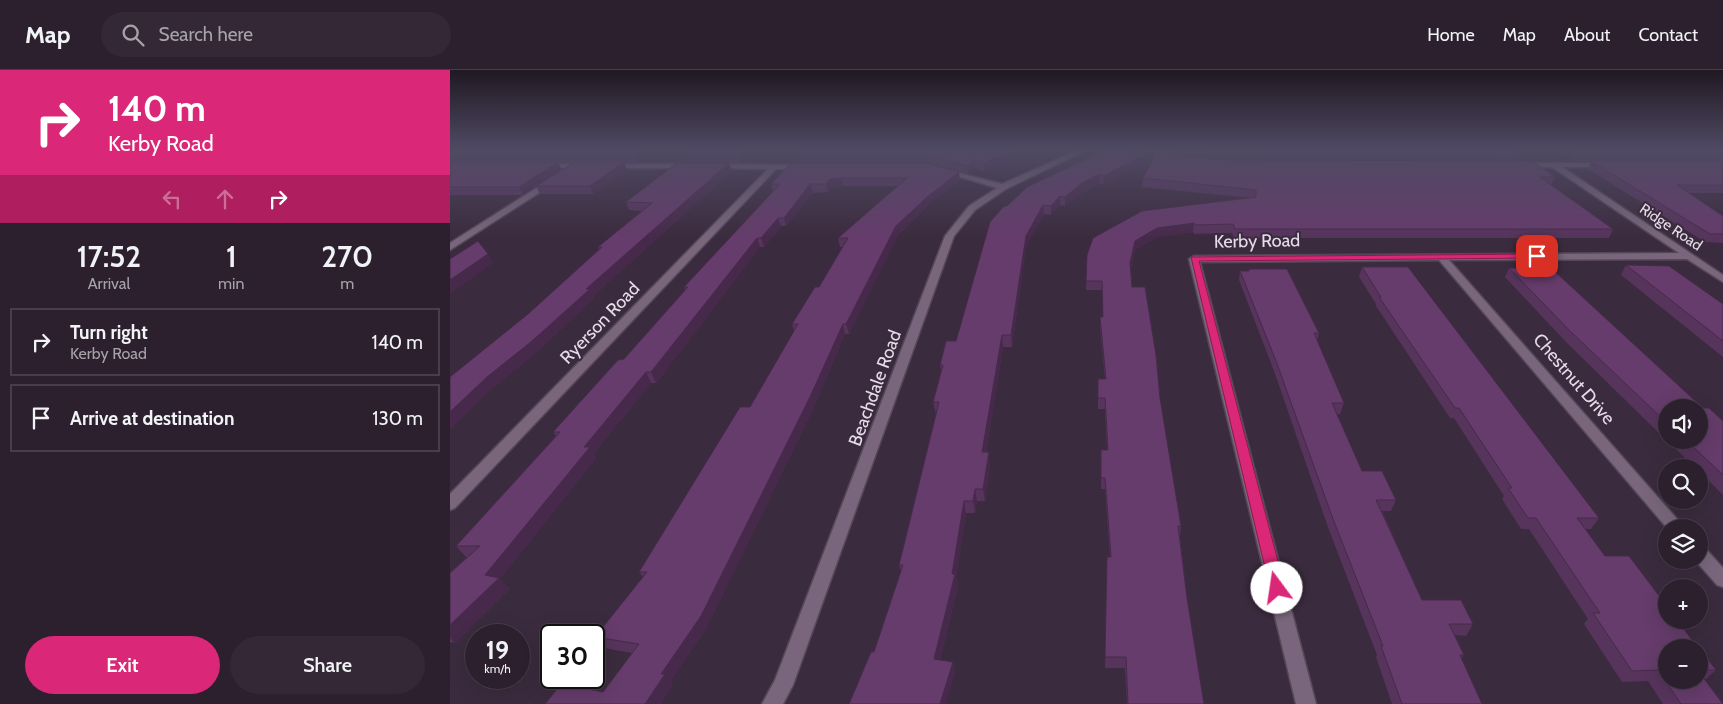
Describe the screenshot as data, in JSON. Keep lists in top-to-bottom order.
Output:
{
  "streets": {
    "street": [
      "Ridge Road",
      "Kerby Road",
      "Ryerson Road",
      "Chestnut Drive",
      "Beachdale Road"
    ]
  },
  "crossings": [
    ["Ridge Road", "Kerby Road"],
    ["Kerby Road", "Chestnut Drive"]
  ],
  "page": {
    "header": "Map",
    "search": "Search here",
    "nav": [
      "Home",
      "Map",
      "About",
      "Contact"
    ],
    "turn": ["140 m", "Kerby Road"],
    "eta": [
      "17:52",
      "Arrival",
      "1",
      "min",
      "270",
      "m"
    ],
    "list": [
      {
        "name": "Turn right",
        "note": "Kerby Road",
        "value": "140 m"
      },
      {
        "name": "Arrive at destination",
        "value": "130 m"
      }
    ],
    "map_buttons": ["+", "−"],
    "speed": "19 km/h",
    "limit": "30",
    "buttons": ["Exit", "Share"]
  }
}
